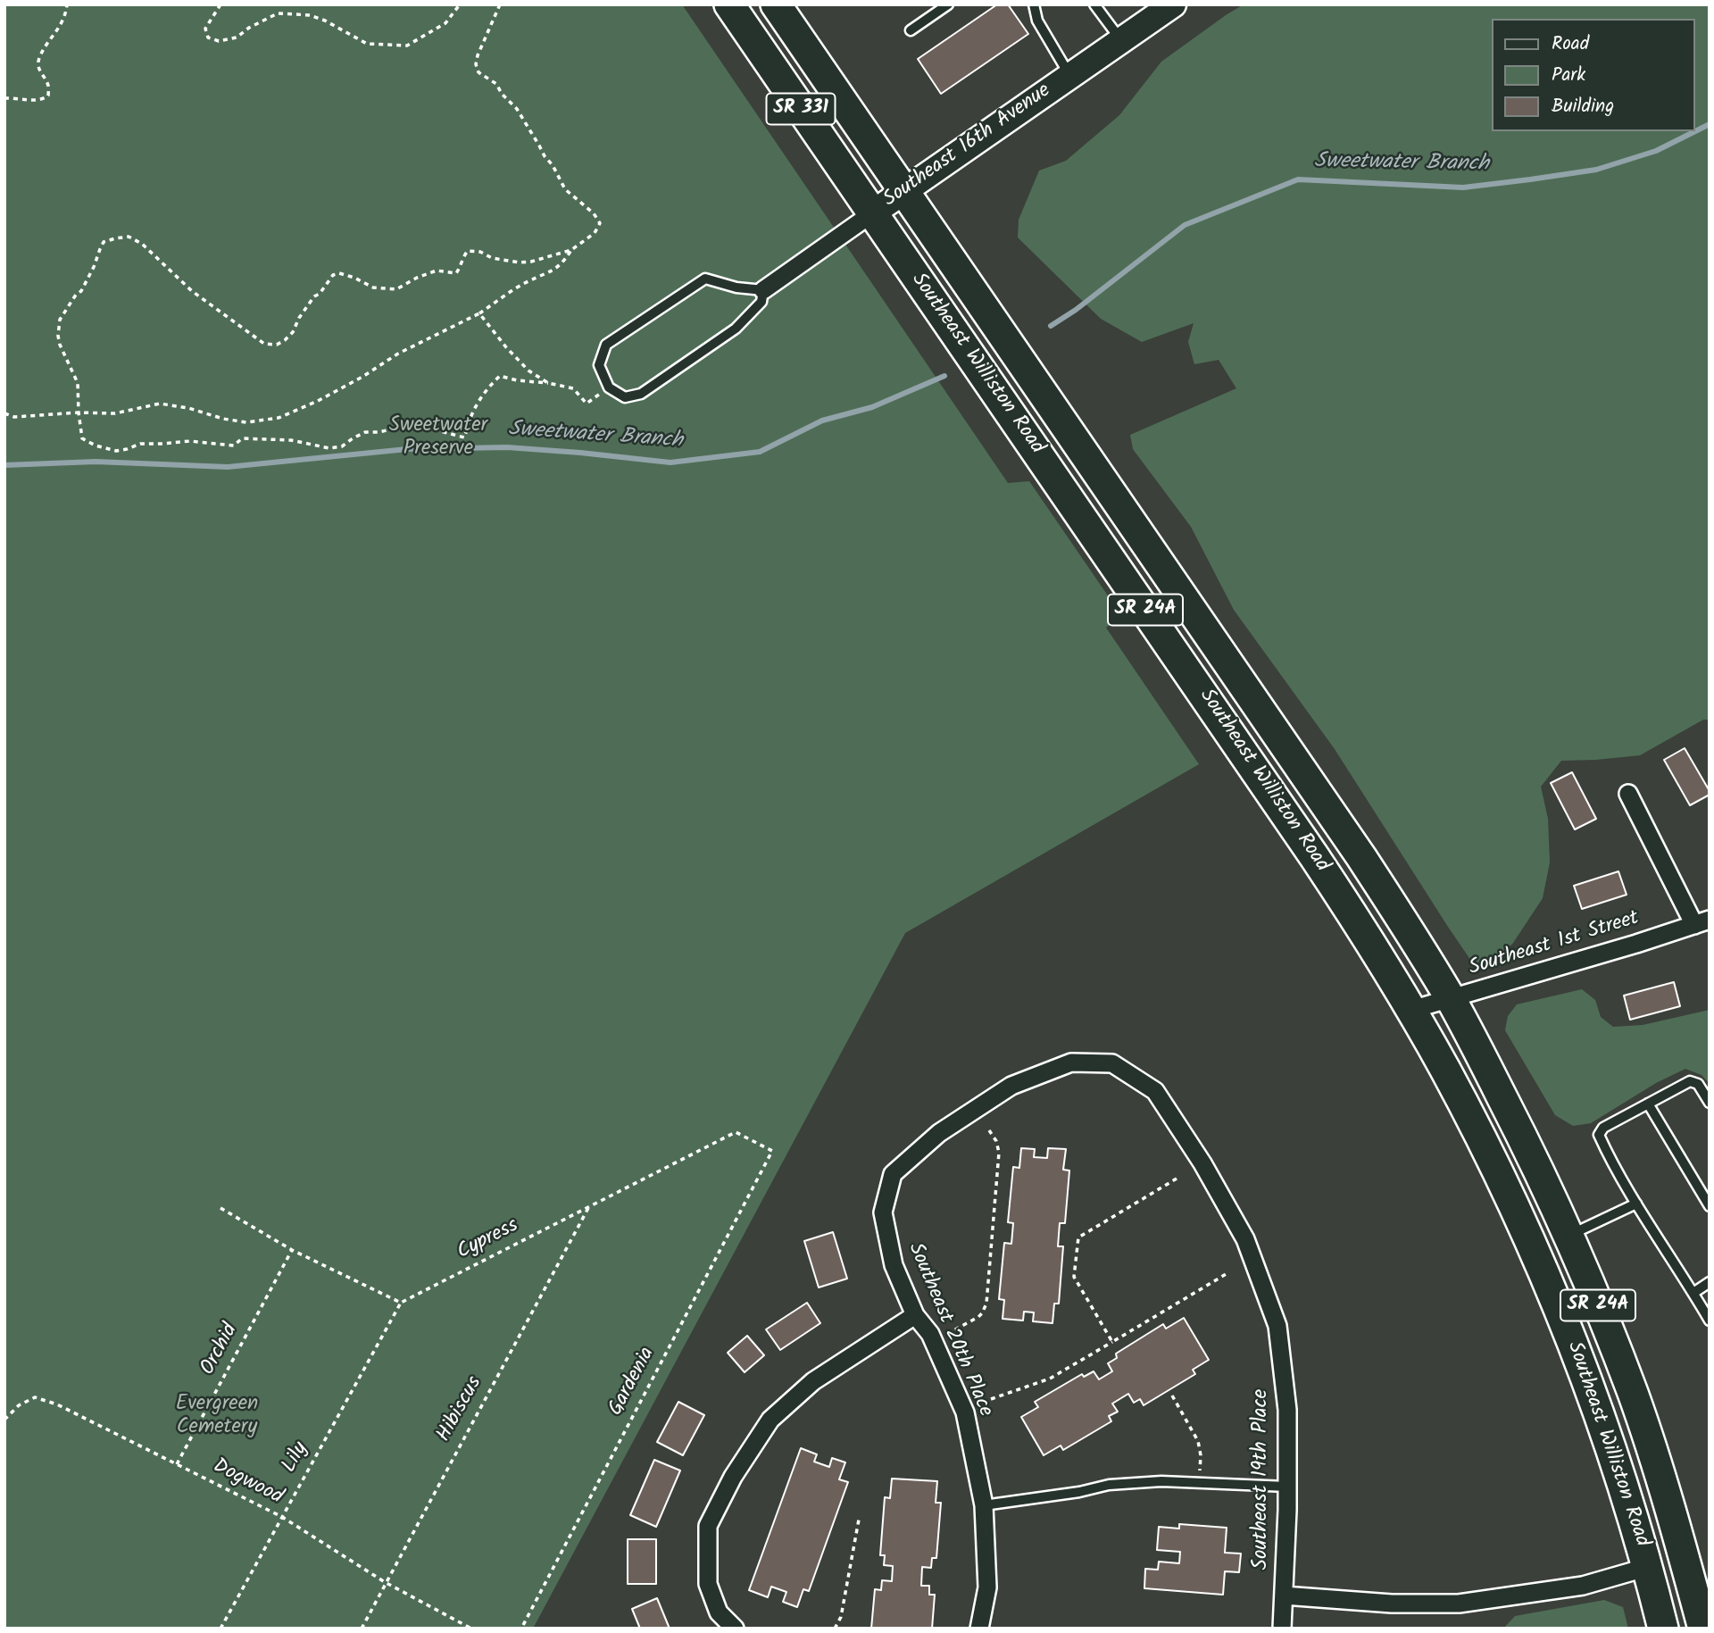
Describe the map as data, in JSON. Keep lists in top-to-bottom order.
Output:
{
  "streets": {
    "highway": ["SR 331", "Southeast Williston Road", "SR 24A"],
    "main road": ["Southeast 16th Avenue"],
    "street": ["Southeast 1st Street", "Southeast 20th Place", "Southeast 19th Place"],
    "path": [
      "Cypress",
      "Orchid",
      "Gardenia",
      "Hibiscus",
      "Lily",
      "Dogwood"
    ]
  },
  "crossings": [
    ["Southeast 16th Avenue", "Southeast Williston Road"],
    ["Southeast Williston Road", "Southeast 1st Street"],
    ["Cypress", "Gardenia"],
    ["Cypress", "Hibiscus"],
    ["Cypress", "Lily"],
    ["Southeast 20th Place", "Southeast 19th Place"],
    ["Orchid", "Dogwood"],
    ["Hibiscus", "Dogwood"],
    ["Lily", "Dogwood"]
  ],
  "water": ["Sweetwater Branch"],
  "parks": ["Sweetwater Preserve", "Evergreen Cemetery"],
  "legend": ["Road", "Park", "Building"]
}
